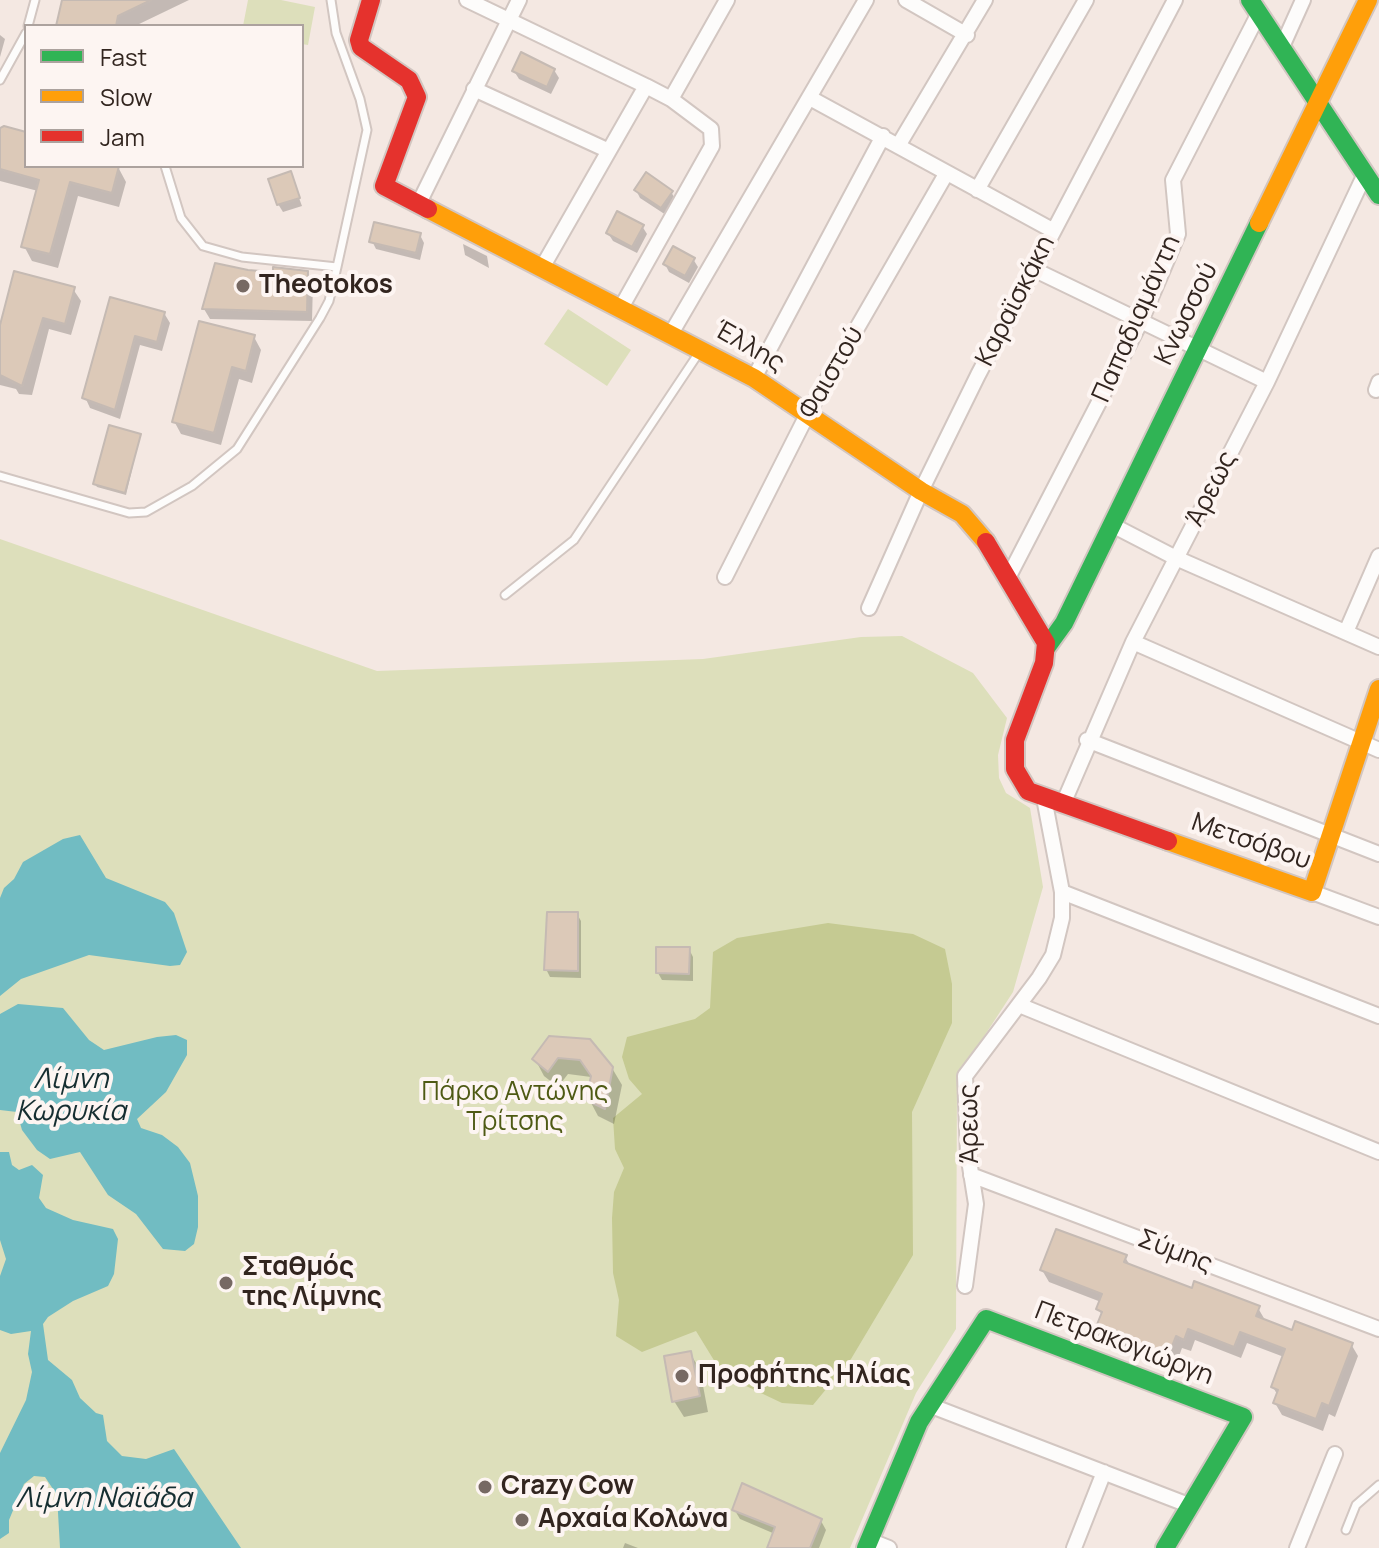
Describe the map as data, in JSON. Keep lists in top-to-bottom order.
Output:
{
  "streets": {
    "street": [
      "Καραϊσκάκη",
      "Κνωσσού",
      "Παπαδιαμάντη",
      "Έλλης",
      "Φαιστού",
      "Άρεως",
      "Μετσόβου",
      "Σύμης",
      "Πετρακογιώργη"
    ]
  },
  "crossings": [
    ["Καραϊσκάκη", "Έλλης"],
    ["Κνωσσού", "Έλλης"],
    ["Παπαδιαμάντη", "Έλλης"],
    ["Έλλης", "Φαιστού"],
    ["Άρεως", "Μετσόβου"],
    ["Άρεως", "Σύμης"]
  ],
  "water": ["Λίμνη Κωρυκία", "Λίμνη Ναϊάδα"],
  "parks": ["Πάρκο Αντώνης Τρίτσης"],
  "places": [
    "Theotokos",
    "Σταθμός της Λίμνης",
    "Προφήτης Ηλίας",
    "Crazy Cow",
    "Αρχαία Κολώνα"
  ],
  "legend": ["Fast", "Slow", "Jam"]
}
